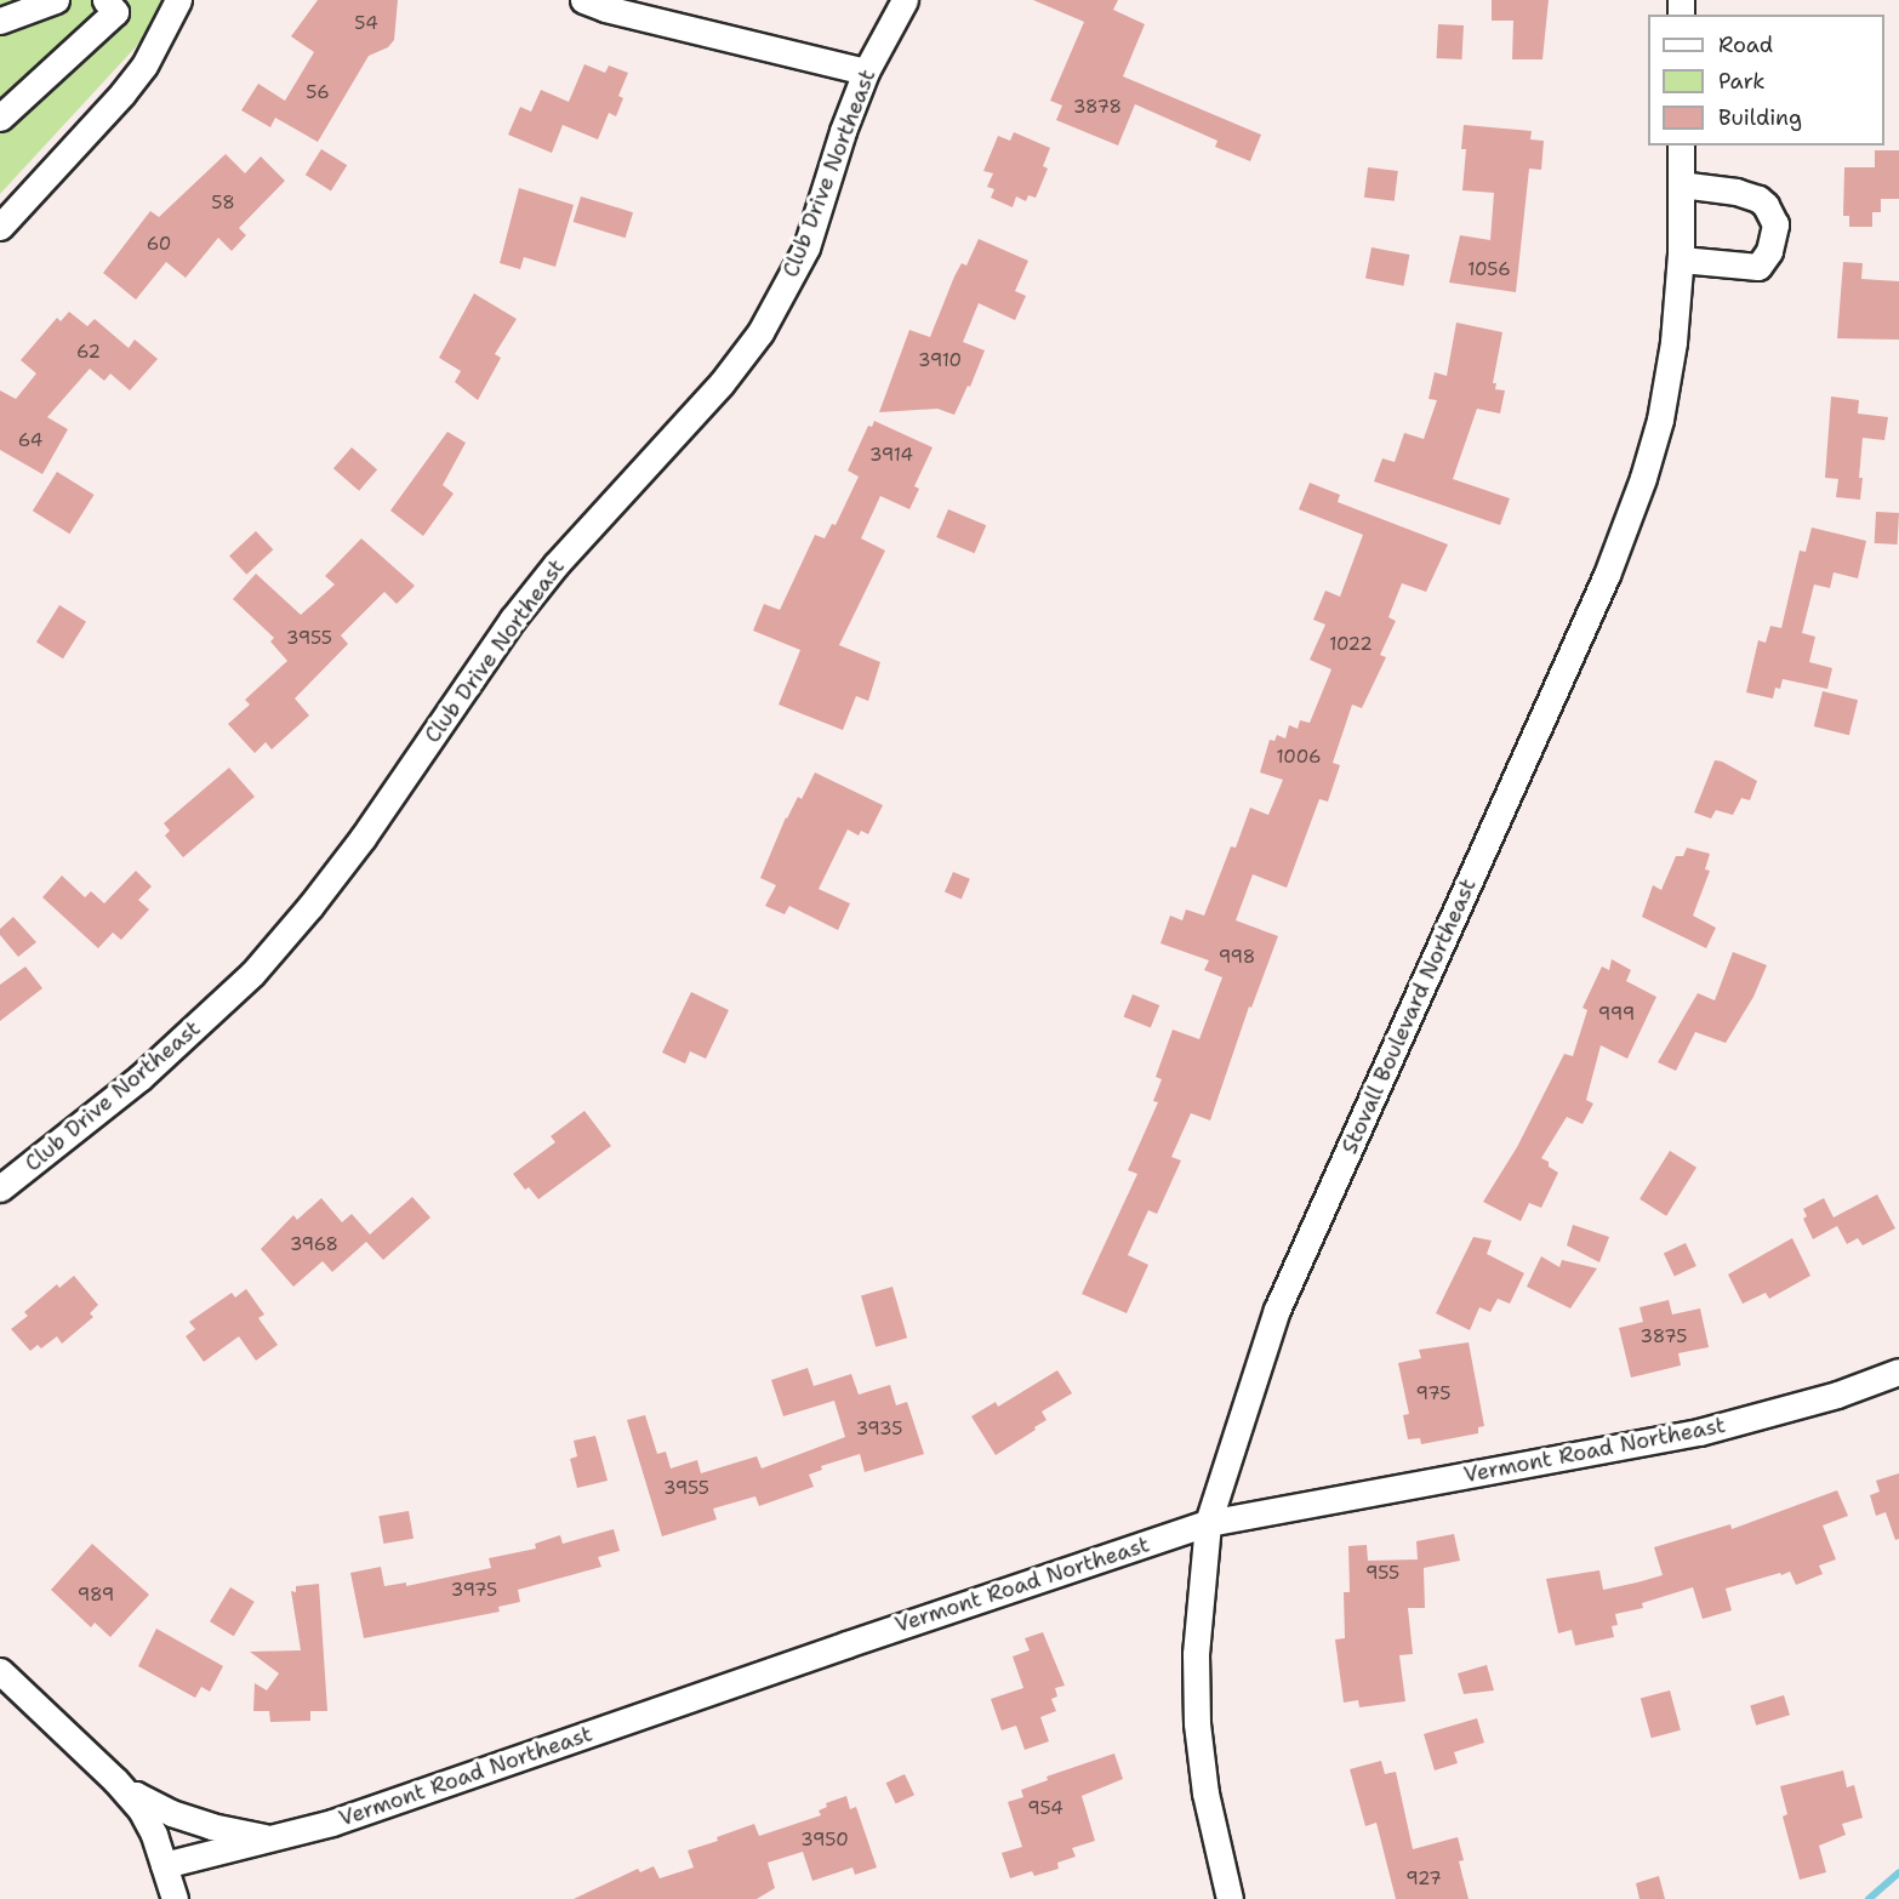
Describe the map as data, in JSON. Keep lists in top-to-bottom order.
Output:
{
  "streets": {
    "street": ["Club Drive Northeast", "Stovall Boulevard Northeast", "Vermont Road Northeast"]
  },
  "crossings": [
    ["Stovall Boulevard Northeast", "Vermont Road Northeast"]
  ],
  "house_numbers": [
    "54",
    "56",
    "3878",
    "58",
    "60",
    "1056",
    "62",
    "3910",
    "64",
    "3914",
    "3955",
    "1022",
    "1006",
    "998",
    "999",
    "3968",
    "3875",
    "975",
    "3935",
    "3955",
    "955",
    "3975",
    "989",
    "954",
    "3950",
    "927"
  ],
  "legend": ["Road", "Park", "Building"]
}
